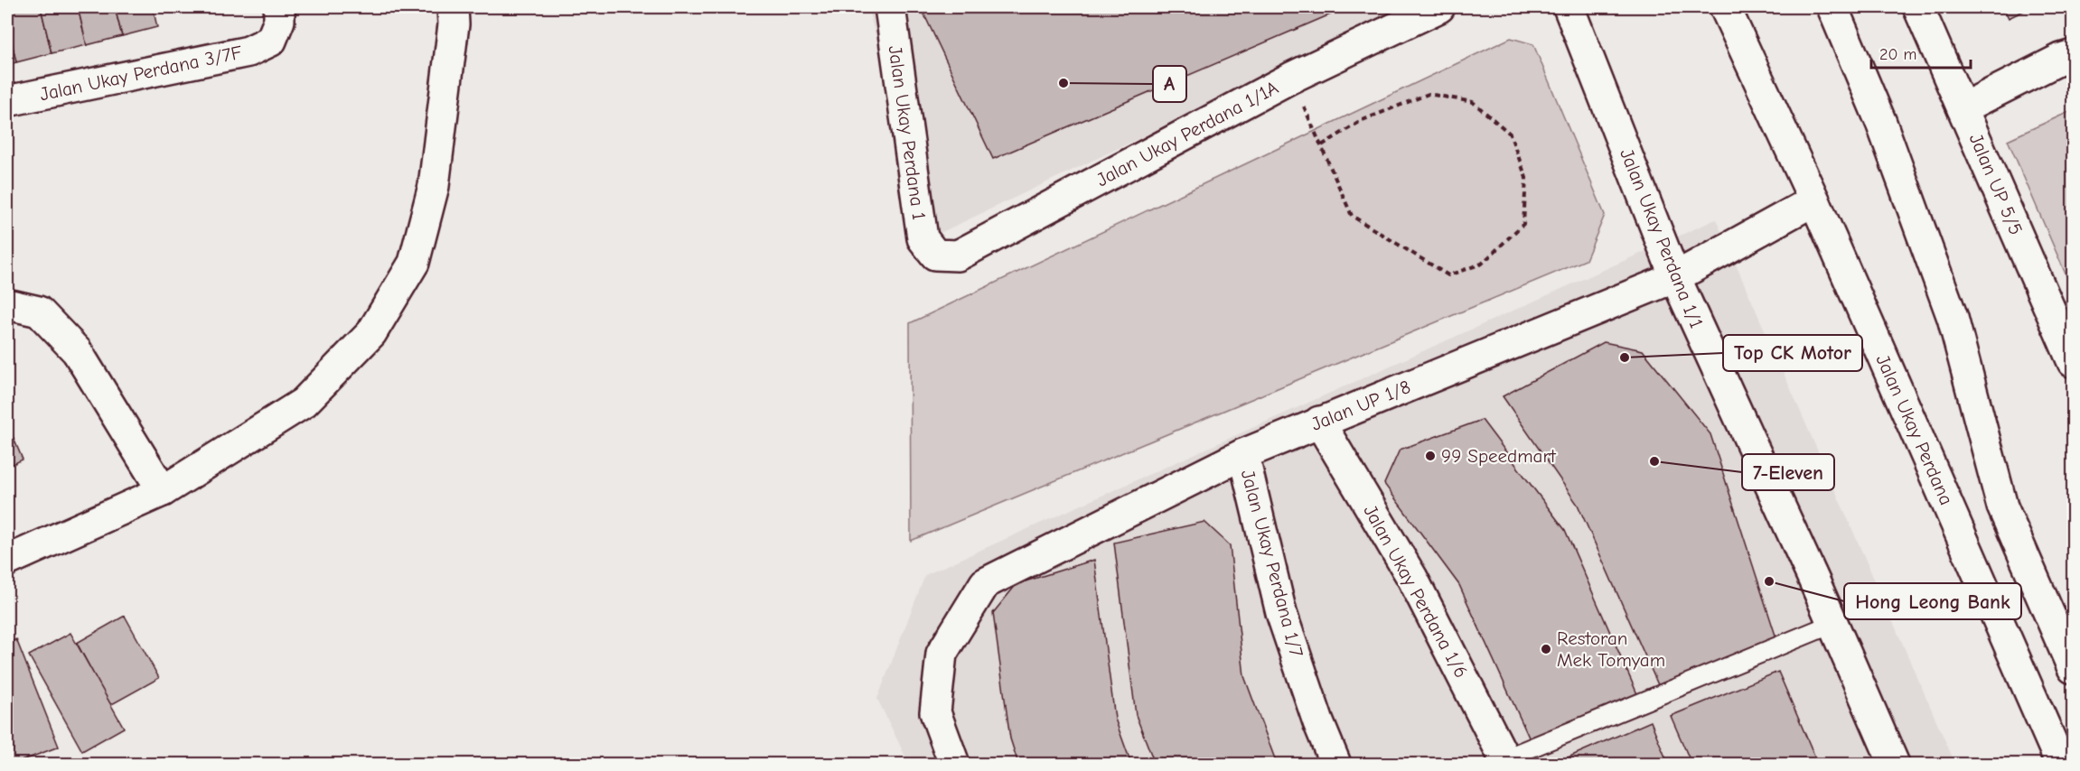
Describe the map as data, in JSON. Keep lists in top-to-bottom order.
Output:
{
  "streets": {
    "street": [
      "Jalan Ukay Perdana 3/7F",
      "Jalan Ukay Perdana 1",
      "Jalan Ukay Perdana 1/1A",
      "Jalan UP 5/5",
      "Jalan Ukay Perdana 1/1",
      "Jalan UP 1/8",
      "Jalan Ukay Perdana",
      "Jalan Ukay Perdana 1/7",
      "Jalan Ukay Perdana 1/6"
    ]
  },
  "crossings": [
    ["Jalan Ukay Perdana 1", "Jalan Ukay Perdana 1/1A"],
    ["Jalan Ukay Perdana 1/1", "Jalan UP 1/8"],
    ["Jalan UP 1/8", "Jalan Ukay Perdana"],
    ["Jalan UP 1/8", "Jalan Ukay Perdana 1/7"],
    ["Jalan UP 1/8", "Jalan Ukay Perdana 1/6"]
  ],
  "places": [
    "A",
    "Top CK Motor",
    "99 Speedmart",
    "7-Eleven",
    "Hong Leong Bank",
    "Restoran Mek Tomyam"
  ],
  "scale_bar": "20 m"
}
